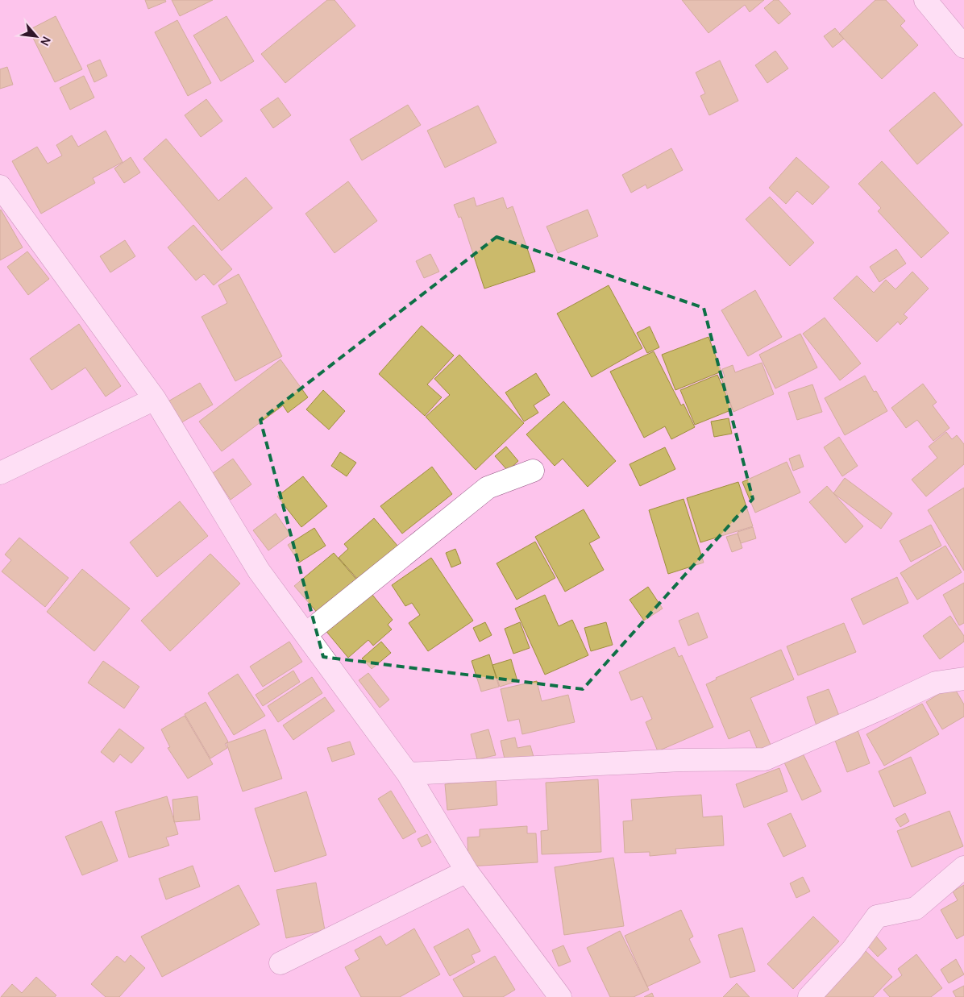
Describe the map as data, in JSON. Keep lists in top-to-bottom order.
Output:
{
  "north": "bottom right"
}
